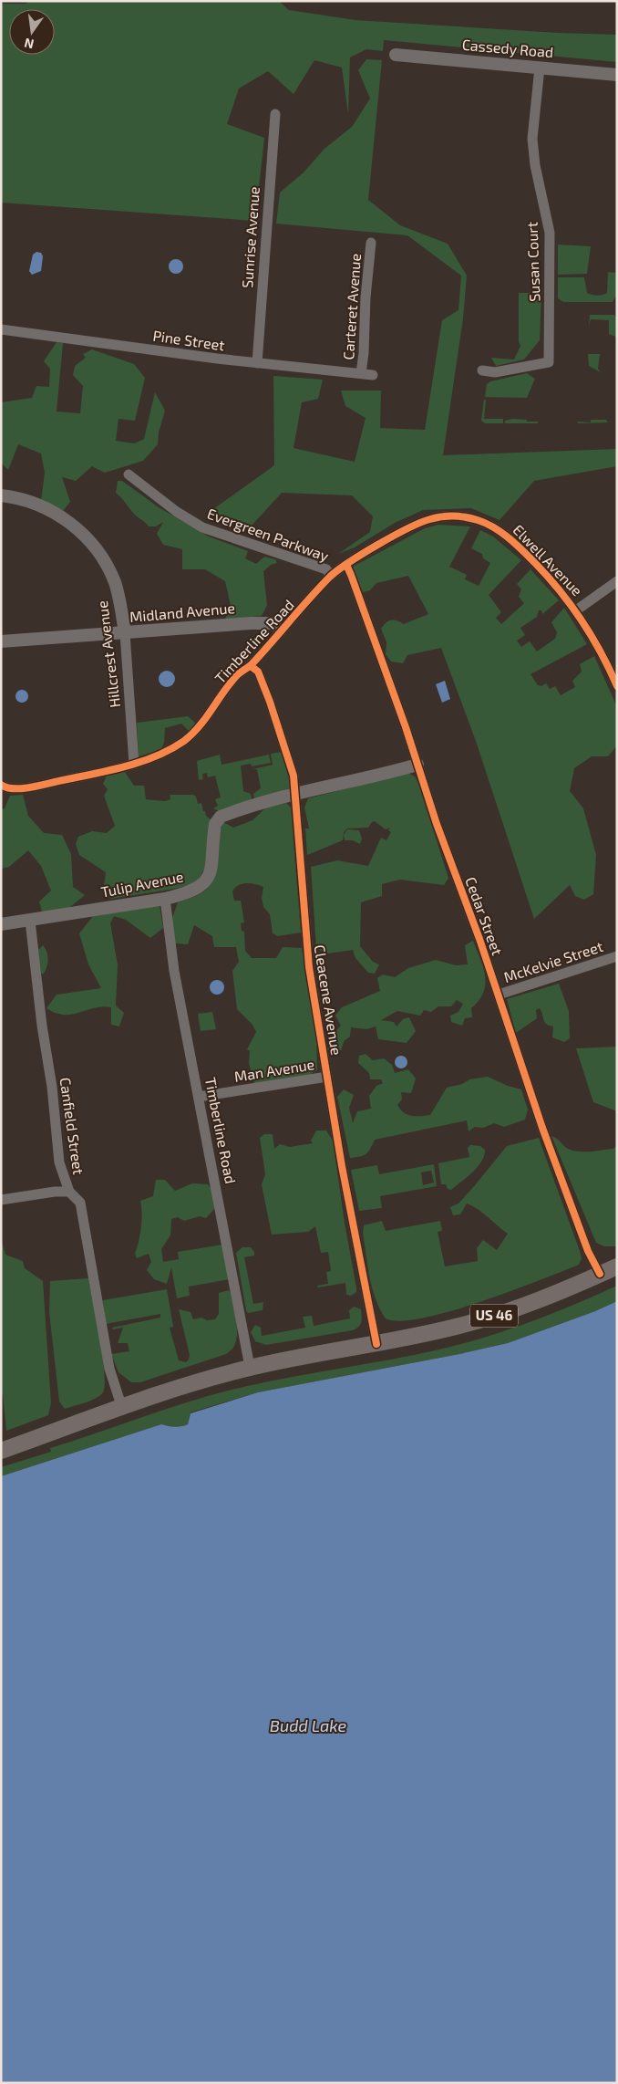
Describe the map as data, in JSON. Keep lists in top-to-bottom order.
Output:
{
  "streets": {
    "main road": ["US 46"],
    "street": [
      "Cassedy Road",
      "Sunrise Avenue",
      "Susan Court",
      "Carteret Avenue",
      "Pine Street",
      "Evergreen Parkway",
      "Elwell Avenue",
      "Midland Avenue",
      "Timberline Road",
      "Hillcrest Avenue",
      "Tulip Avenue",
      "Cedar Street",
      "McKelvie Street",
      "Cleacene Avenue",
      "Man Avenue",
      "Canfield Street"
    ]
  },
  "crossings": [
    ["Cassedy Road", "Susan Court"],
    ["Sunrise Avenue", "Pine Street"],
    ["Carteret Avenue", "Pine Street"],
    ["Evergreen Parkway", "Timberline Road"],
    ["Elwell Avenue", "Timberline Road"],
    ["Elwell Avenue", "Cedar Street"],
    ["Midland Avenue", "Timberline Road"],
    ["Midland Avenue", "Hillcrest Avenue"],
    ["Timberline Road", "Hillcrest Avenue"],
    ["Timberline Road", "Tulip Avenue"],
    ["Timberline Road", "Cedar Street"],
    ["Timberline Road", "Cleacene Avenue"],
    ["Timberline Road", "Man Avenue"],
    ["Timberline Road", "US 46"],
    ["Tulip Avenue", "Cedar Street"],
    ["Tulip Avenue", "Cleacene Avenue"],
    ["Tulip Avenue", "Canfield Street"],
    ["Cedar Street", "McKelvie Street"],
    ["Cedar Street", "US 46"],
    ["Cleacene Avenue", "Man Avenue"],
    ["Cleacene Avenue", "US 46"],
    ["Canfield Street", "US 46"]
  ],
  "water": ["Budd Lake"],
  "north": "bottom"
}
